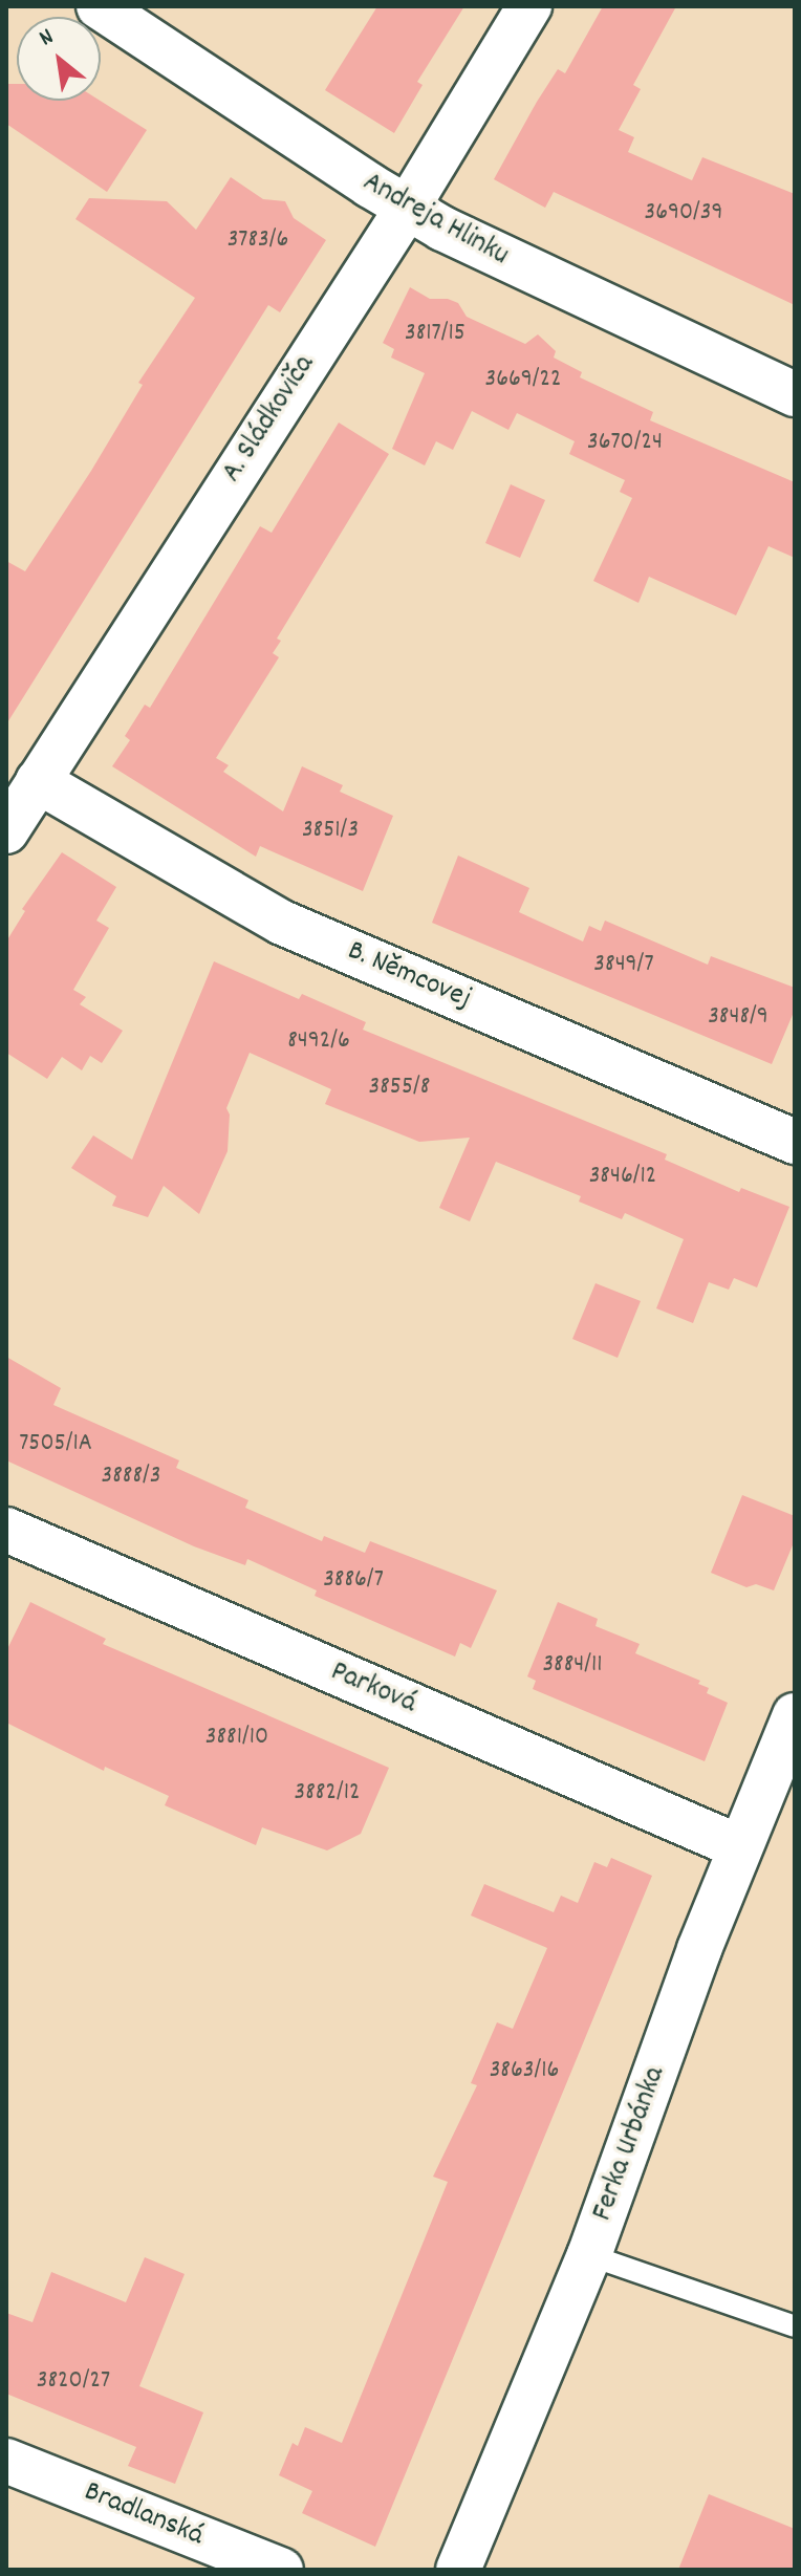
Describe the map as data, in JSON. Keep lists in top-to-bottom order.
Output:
{
  "streets": {
    "street": [
      "Andreja Hlinku",
      "A. Sládkoviča",
      "B. Němcovej",
      "Parková",
      "Ferka Urbánka",
      "Bradlanská"
    ]
  },
  "crossings": [
    ["Andreja Hlinku", "A. Sládkoviča"],
    ["A. Sládkoviča", "B. Němcovej"],
    ["Parková", "Ferka Urbánka"]
  ],
  "house_numbers": [
    "3690/39",
    "3783/6",
    "3817/15",
    "3669/22",
    "3670/24",
    "3851/3",
    "3849/7",
    "3848/9",
    "8492/6",
    "3855/8",
    "3846/12",
    "7505/1A",
    "3888/3",
    "3886/7",
    "3884/11",
    "3881/10",
    "3882/12",
    "3863/16",
    "3820/27"
  ],
  "north": "top left"
}
